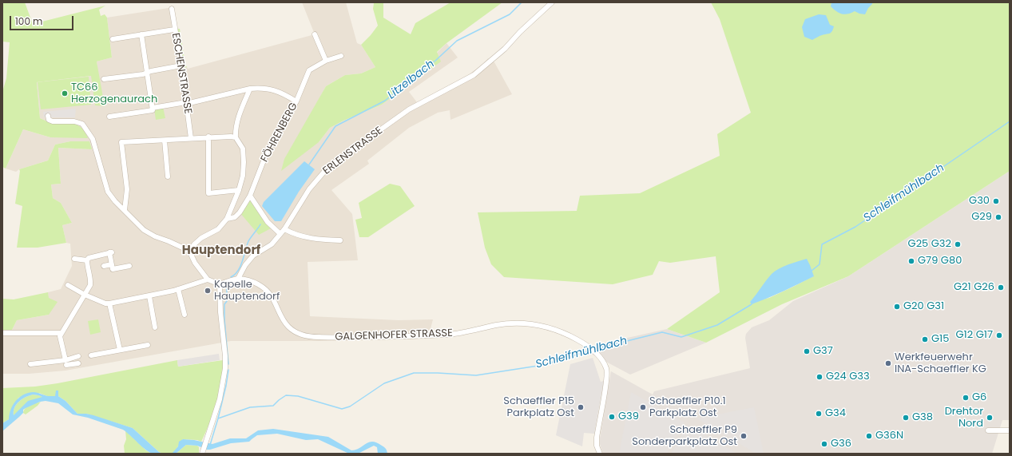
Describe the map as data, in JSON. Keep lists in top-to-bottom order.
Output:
{
  "streets": {
    "street": [
      "ESCHENSTRASSE",
      "FÖHRENBERG",
      "ERLENSTRASSE",
      "GALGENHOFER STRASSE"
    ]
  },
  "crossings": [
    ["ERLENSTRASSE", "GALGENHOFER STRASSE"]
  ],
  "districts": ["Hauptendorf"],
  "water": ["Litzelbach", "Schleifmühlbach"],
  "places": [
    "TC66 Herzogenaurach",
    "G30",
    "G29",
    "G25 G32",
    "G79 G80",
    "G21 G26",
    "Kapelle Hauptendorf",
    "G20 G31",
    "G12 G17",
    "G15",
    "G37",
    "Werkfeuerwehr INA-Schaeffler KG",
    "G24 G33",
    "G6",
    "Schaeffler P15 Parkplatz Ost",
    "Schaeffler P10.1 Parkplatz Ost",
    "G34",
    "G39",
    "G38",
    "Drehtor Nord",
    "Schaeffler P9 Sonderparkplatz Ost",
    "G36N",
    "G36"
  ],
  "scale_bar": "100 m"
}
